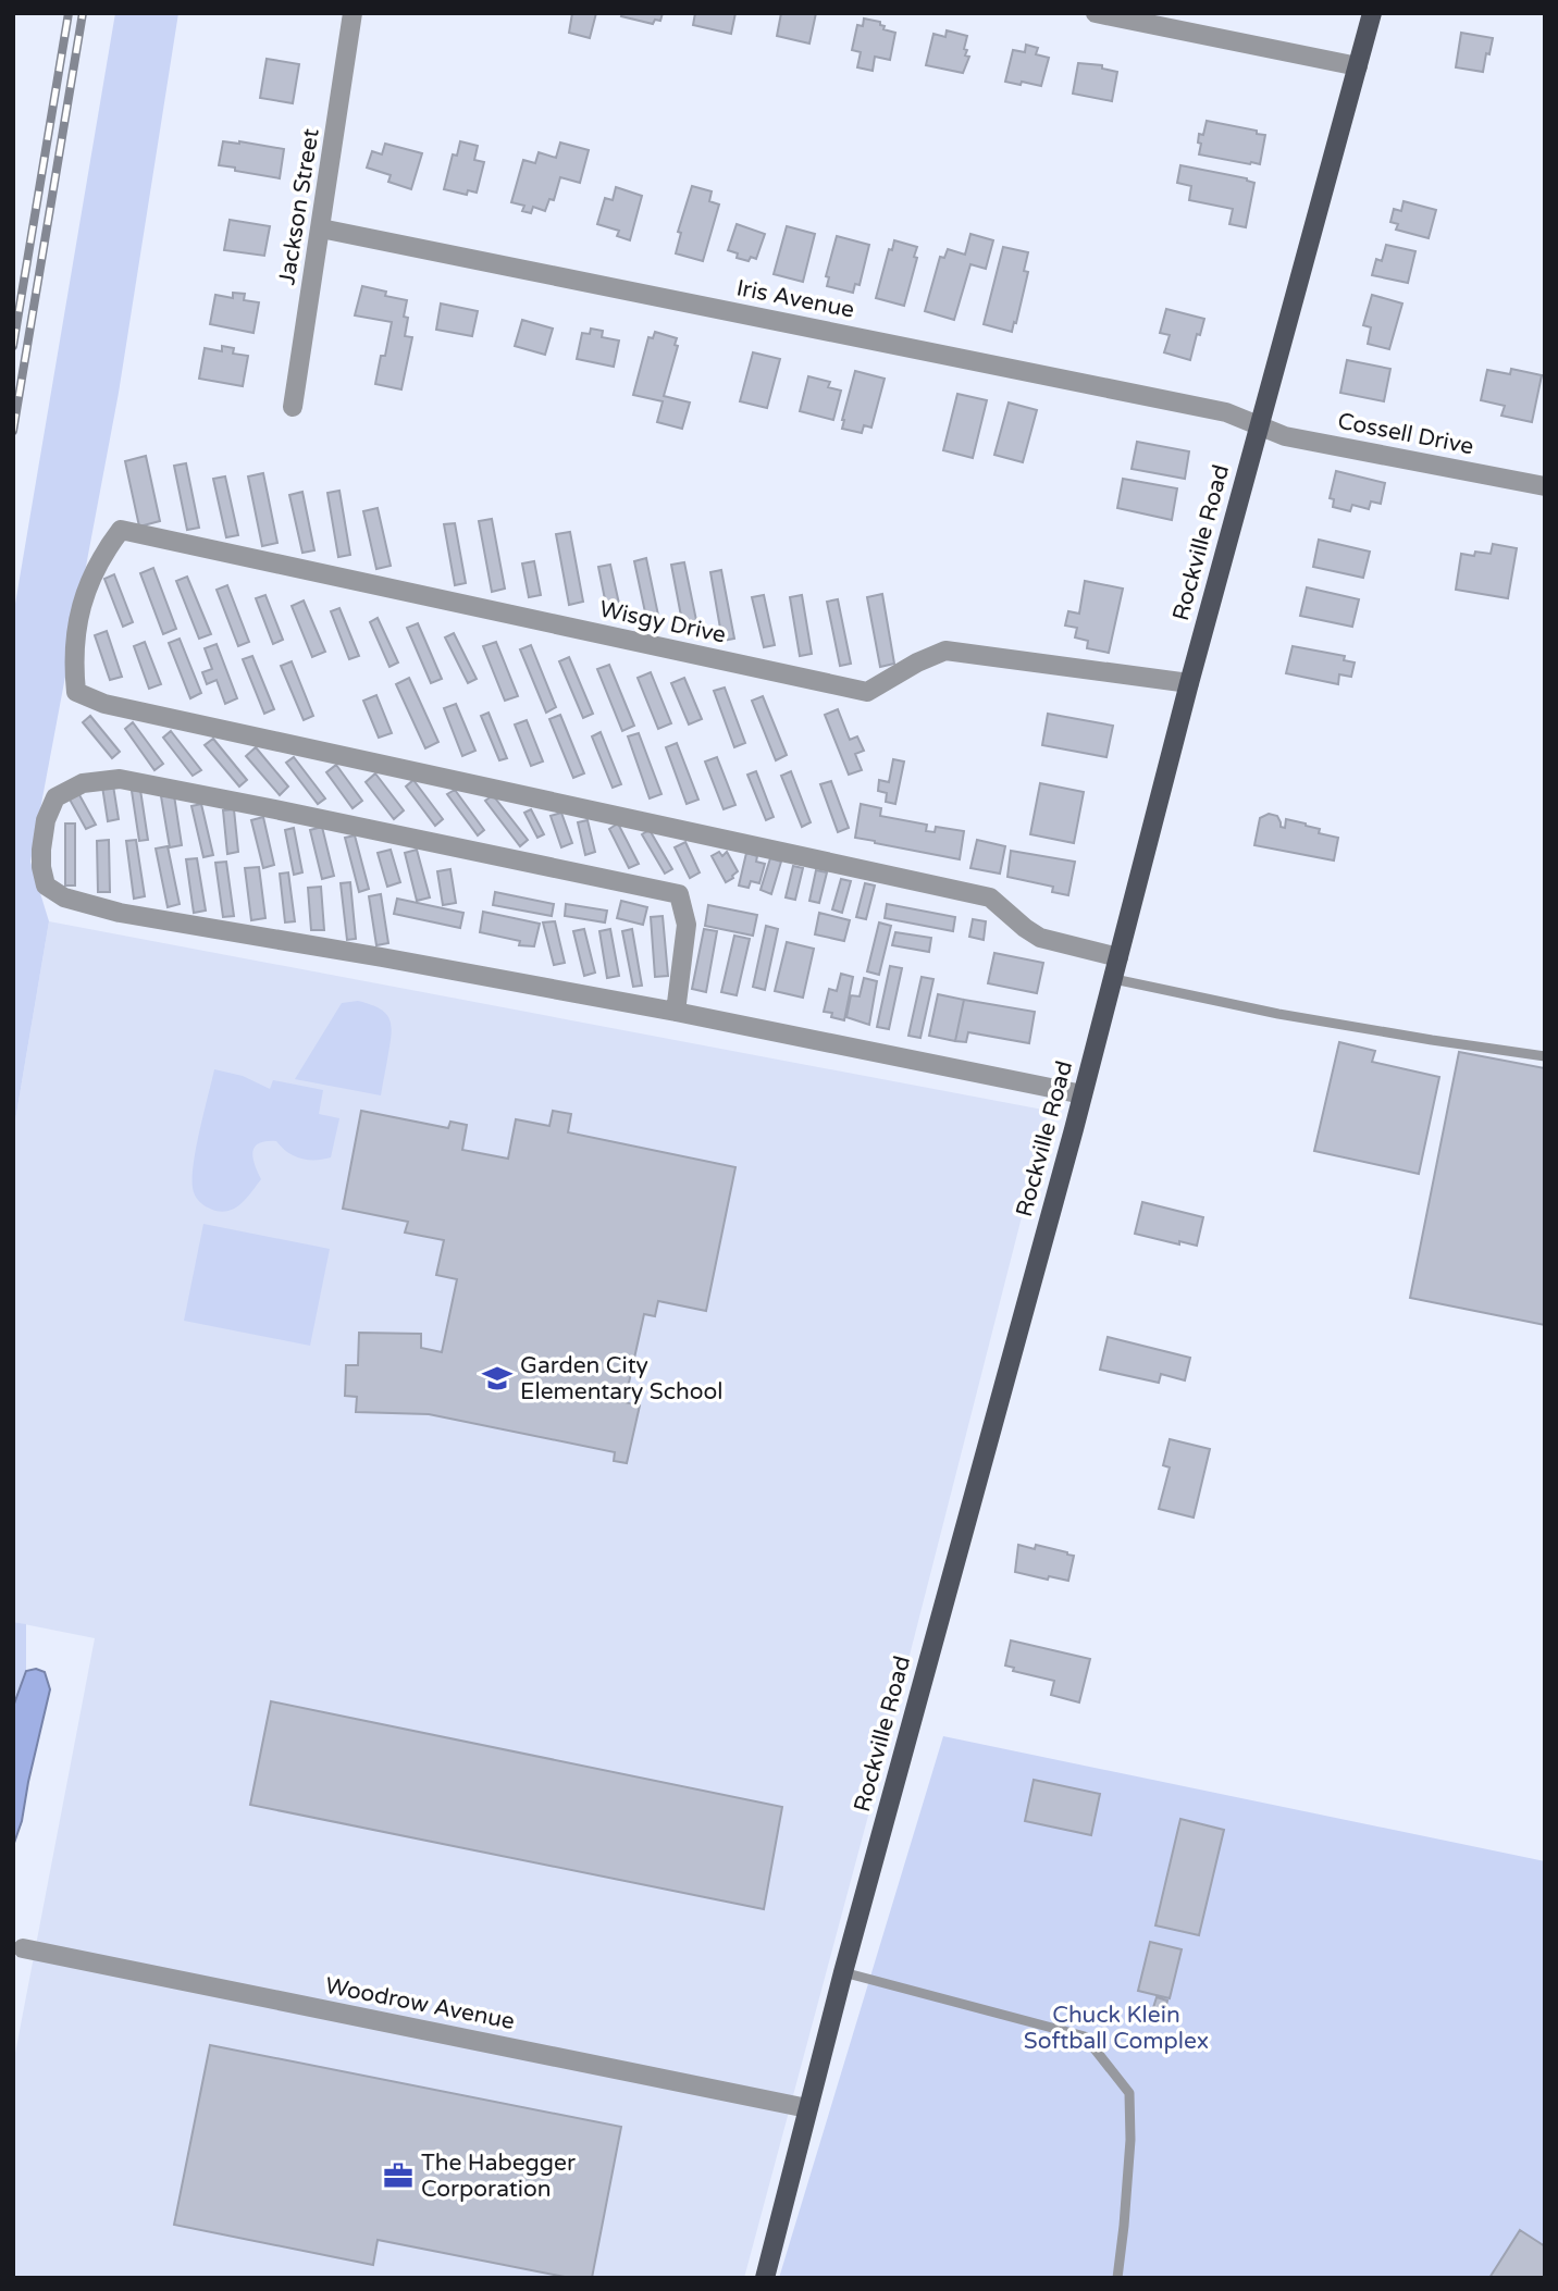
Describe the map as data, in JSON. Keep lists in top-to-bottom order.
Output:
{
  "streets": {
    "main road": ["Rockville Road"],
    "street": [
      "Jackson Street",
      "Iris Avenue",
      "Cossell Drive",
      "Wisgy Drive",
      "Woodrow Avenue"
    ]
  },
  "crossings": [
    ["Jackson Street", "Iris Avenue"],
    ["Iris Avenue", "Cossell Drive"],
    ["Iris Avenue", "Rockville Road"],
    ["Cossell Drive", "Rockville Road"],
    ["Rockville Road", "Wisgy Drive"],
    ["Rockville Road", "Woodrow Avenue"]
  ],
  "parks": ["Chuck Klein Softball Complex"],
  "places": {
    "school or university": ["Garden City Elementary School"],
    "office": ["The Habegger Corporation"]
  }
}
